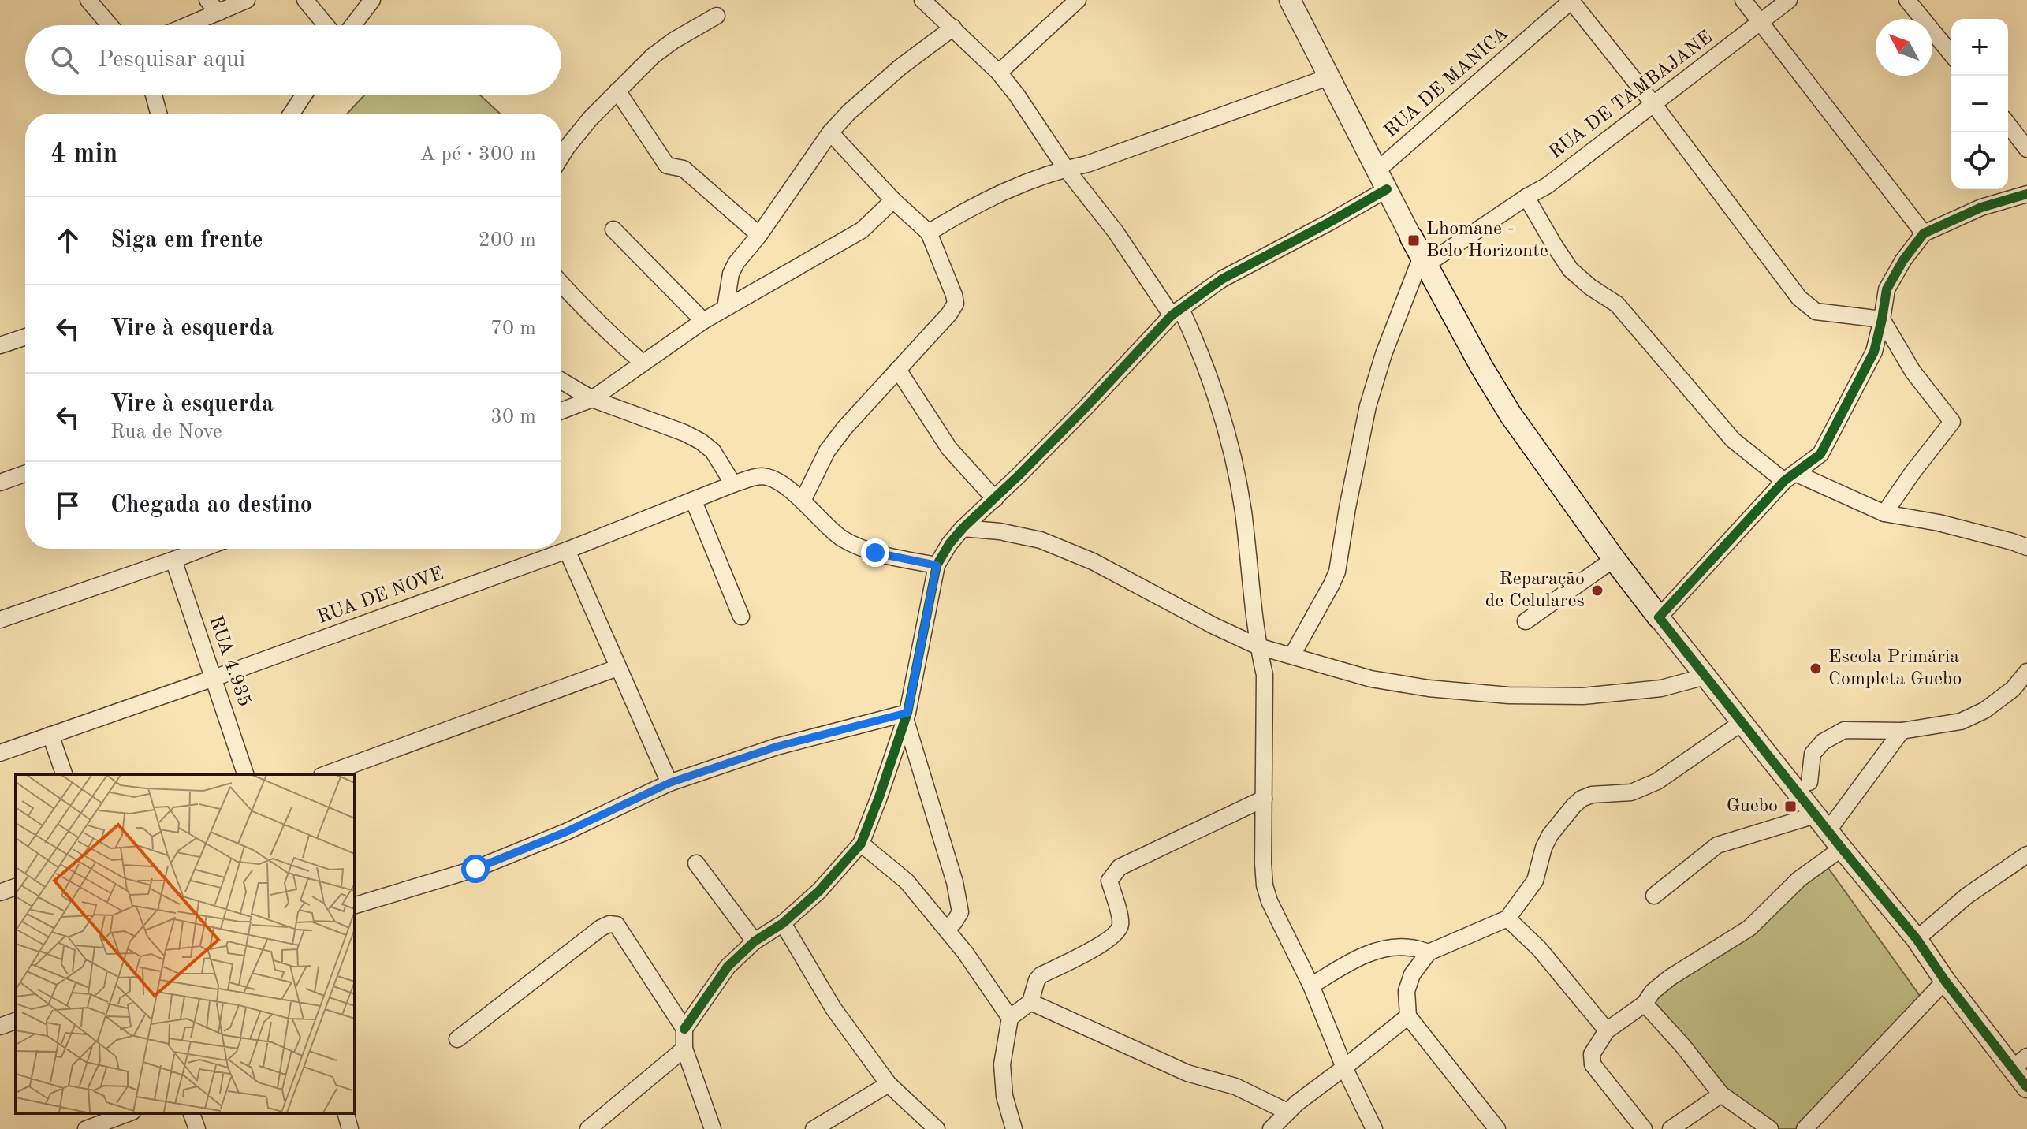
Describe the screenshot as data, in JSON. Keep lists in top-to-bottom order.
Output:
{
  "streets": {
    "street": [
      "RUA DE MANICA",
      "RUA DE TAMBAJANE",
      "RUA DE NOVE",
      "RUA 4.935"
    ]
  },
  "crossings": [
    ["RUA DE MANICA", "RUA DE NOVE"],
    ["RUA DE NOVE", "RUA 4.935"]
  ],
  "places": {
    "transit": ["Lhomane - Belo Horizonte", "Guebo"],
    "other": ["Reparação de Celulares", "Escola Primária Completa Guebo"]
  },
  "north": "top left",
  "page": {
    "map_buttons": ["+", "−"],
    "search": "Pesquisar aqui",
    "heading": ["4 min", "A pé · 300 m"],
    "list": [
      ["Siga em frente", "200 m"],
      ["Vire à esquerda", "70 m"],
      ["Vire à esquerda", "Rua de Nove", "30 m"],
      "Chegada ao destino"
    ]
  }
}
